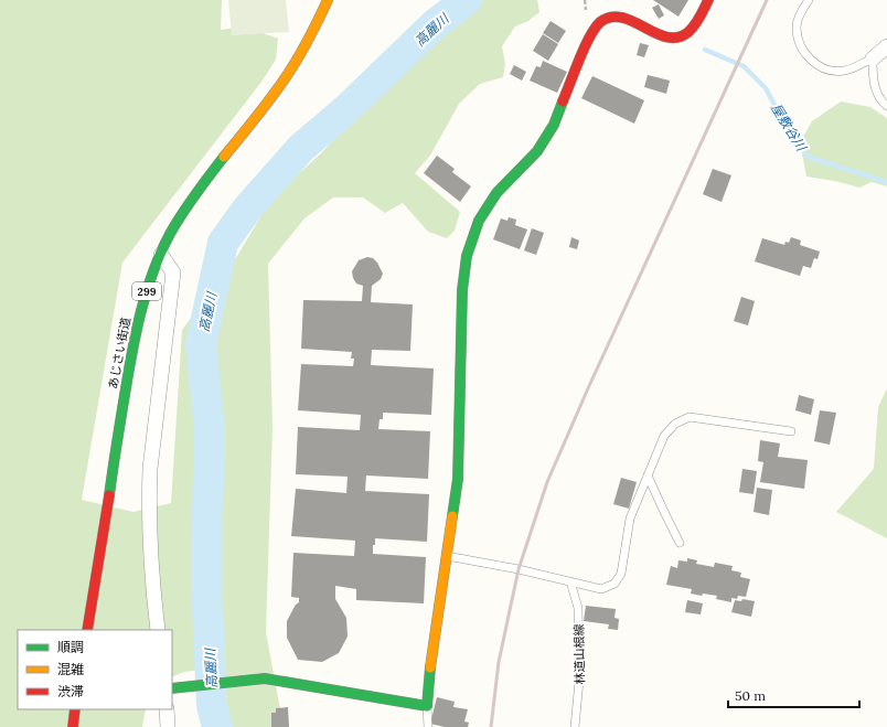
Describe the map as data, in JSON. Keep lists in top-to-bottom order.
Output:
{
  "streets": {
    "main road": ["299", "あじさい街道"],
    "lane": ["林道山根線"]
  },
  "water": ["高麗川", "屋敷谷川"],
  "legend": ["順調", "混雑", "渋滞"],
  "scale_bar": "50 m"
}
